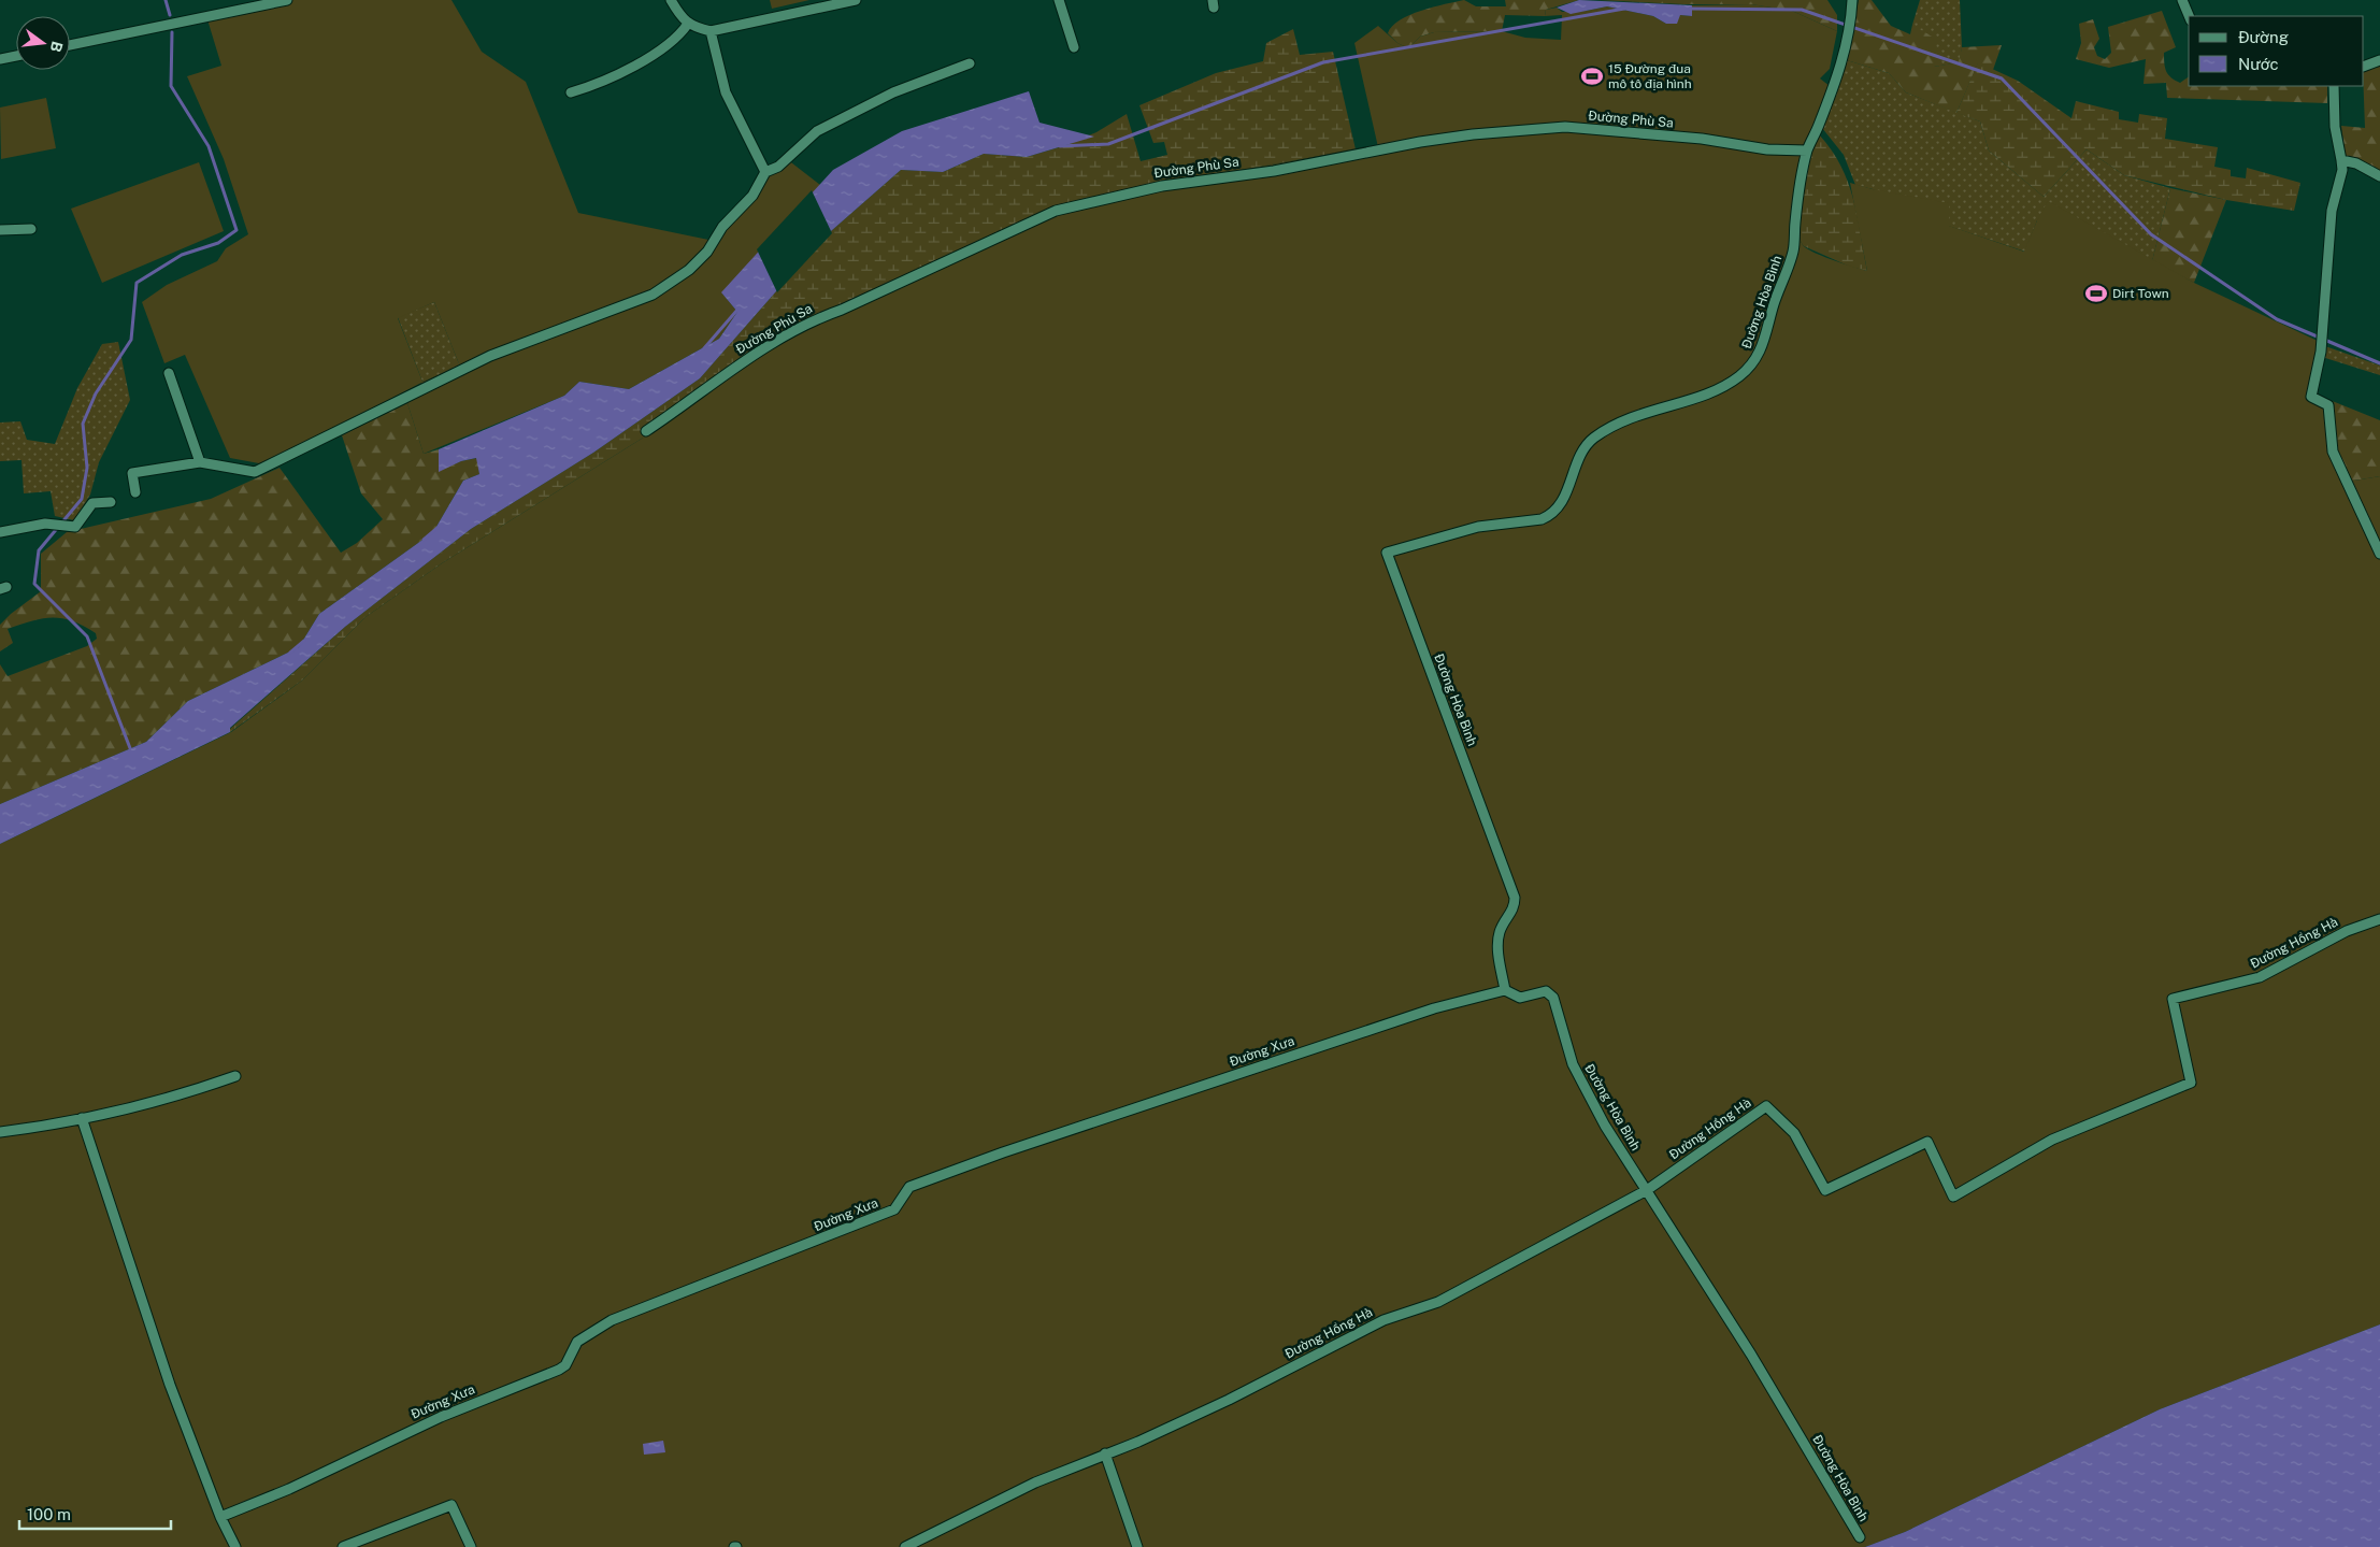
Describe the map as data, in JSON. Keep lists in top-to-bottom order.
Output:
{
  "streets": {
    "street": [
      "Đường Phù Sa",
      "Đường Hòa Bình",
      "Đường Hồng Hà",
      "Đường Xưa"
    ]
  },
  "crossings": [
    ["Đường Phù Sa", "Đường Hòa Bình"],
    ["Đường Hòa Bình", "Đường Hồng Hà"],
    ["Đường Hòa Bình", "Đường Xưa"]
  ],
  "places": {
    "sports": ["15 Đường đua mô tô địa hình", "Dirt Town"]
  },
  "legend": ["Đường", "Nước"],
  "scale_bar": "100 m",
  "north": "right"
}
